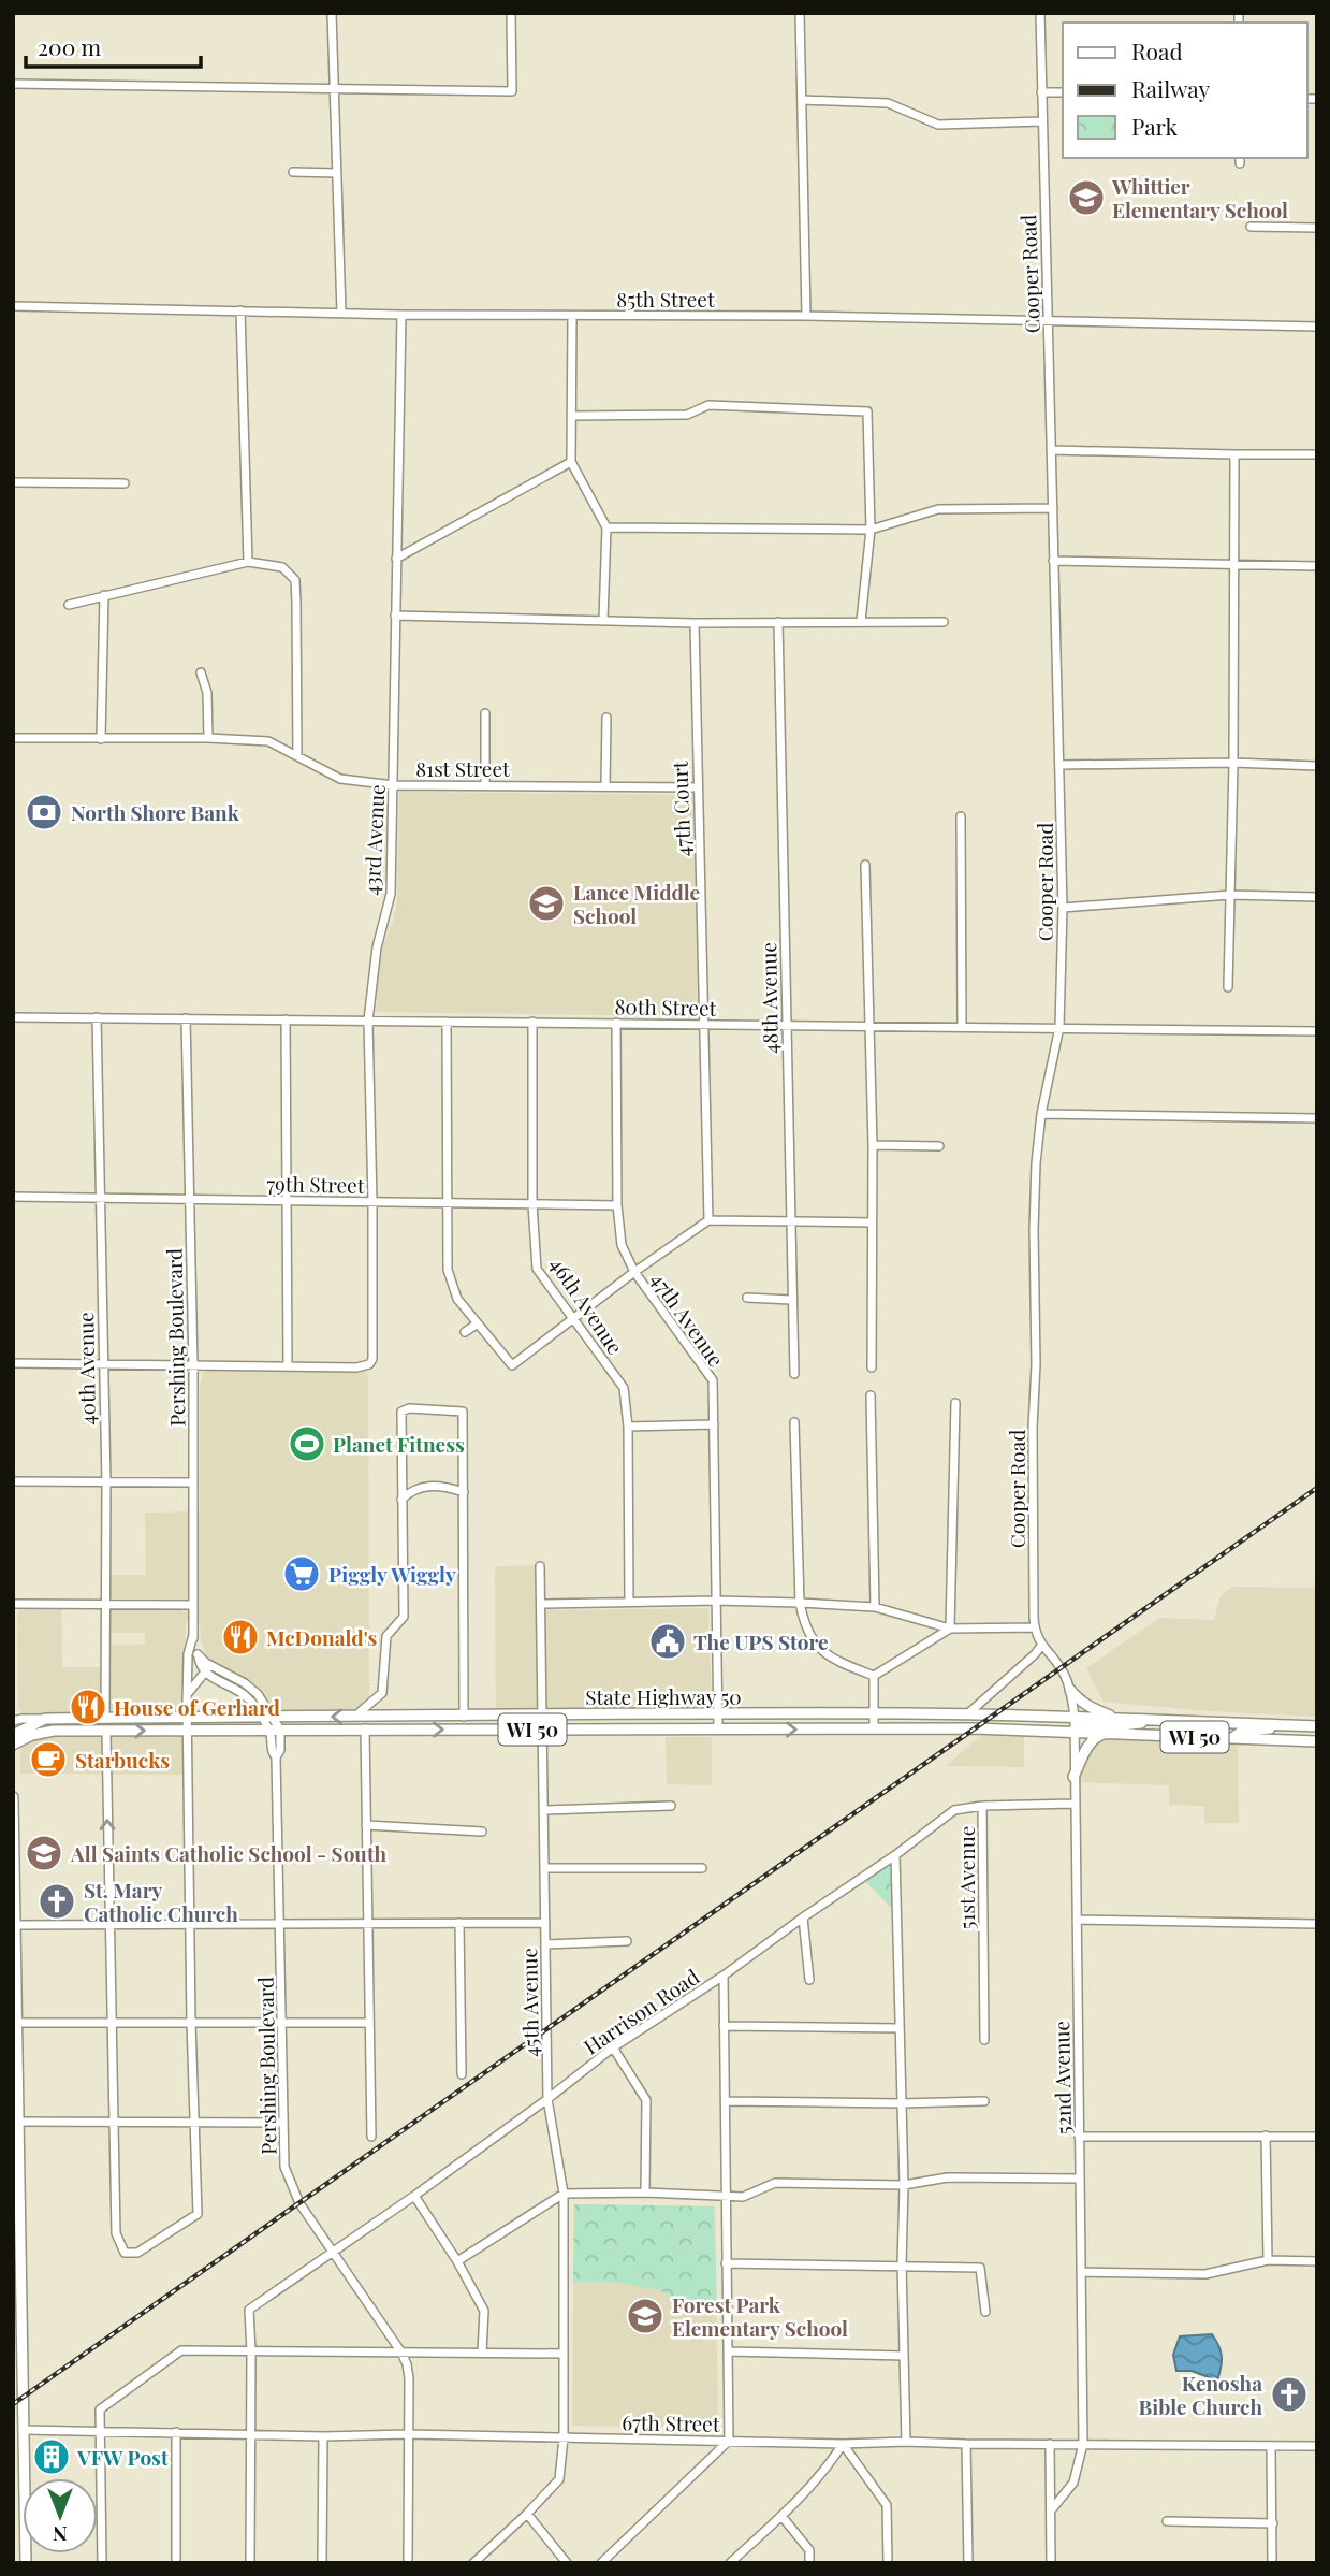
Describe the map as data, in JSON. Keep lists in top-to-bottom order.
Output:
{
  "streets": {
    "main road": ["State Highway 50", "WI 50"],
    "street": [
      "Cooper Road",
      "85th Street",
      "81st Street",
      "47th Court",
      "43rd Avenue",
      "48th Avenue",
      "80th Street",
      "79th Street",
      "46th Avenue",
      "47th Avenue",
      "Pershing Boulevard",
      "40th Avenue",
      "51st Avenue",
      "45th Avenue",
      "Harrison Road",
      "52nd Avenue",
      "67th Street"
    ]
  },
  "crossings": [
    ["Cooper Road", "85th Street"],
    ["Cooper Road", "80th Street"],
    ["Cooper Road", "52nd Avenue"],
    ["85th Street", "43rd Avenue"],
    ["81st Street", "47th Court"],
    ["81st Street", "43rd Avenue"],
    ["47th Court", "80th Street"],
    ["43rd Avenue", "80th Street"],
    ["43rd Avenue", "79th Street"],
    ["48th Avenue", "80th Street"],
    ["80th Street", "46th Avenue"],
    ["80th Street", "47th Avenue"],
    ["80th Street", "Pershing Boulevard"],
    ["80th Street", "40th Avenue"],
    ["79th Street", "46th Avenue"],
    ["79th Street", "47th Avenue"],
    ["79th Street", "Pershing Boulevard"],
    ["79th Street", "40th Avenue"],
    ["47th Avenue", "State Highway 50"],
    ["Pershing Boulevard", "State Highway 50"],
    ["Pershing Boulevard", "Harrison Road"],
    ["Pershing Boulevard", "67th Street"],
    ["40th Avenue", "State Highway 50"],
    ["State Highway 50", "45th Avenue"],
    ["State Highway 50", "52nd Avenue"],
    ["51st Avenue", "Harrison Road"],
    ["45th Avenue", "Harrison Road"],
    ["45th Avenue", "67th Street"],
    ["Harrison Road", "52nd Avenue"],
    ["52nd Avenue", "67th Street"]
  ],
  "places": {
    "school or university": [
      "Whittier Elementary School",
      "Lance Middle School",
      "All Saints Catholic School - South",
      "Forest Park Elementary School"
    ],
    "bank": ["North Shore Bank"],
    "sports": ["Planet Fitness"],
    "supermarket": ["Piggly Wiggly"],
    "restaurant": ["McDonald's", "House of Gerhard"],
    "public building": ["The UPS Store"],
    "cafe": ["Starbucks"],
    "church": ["St. Mary Catholic Church", "Kenosha Bible Church"],
    "building": ["VFW Post"]
  },
  "legend": ["Road", "Railway", "Park"],
  "scale_bar": "200 m",
  "north": "bottom"
}
